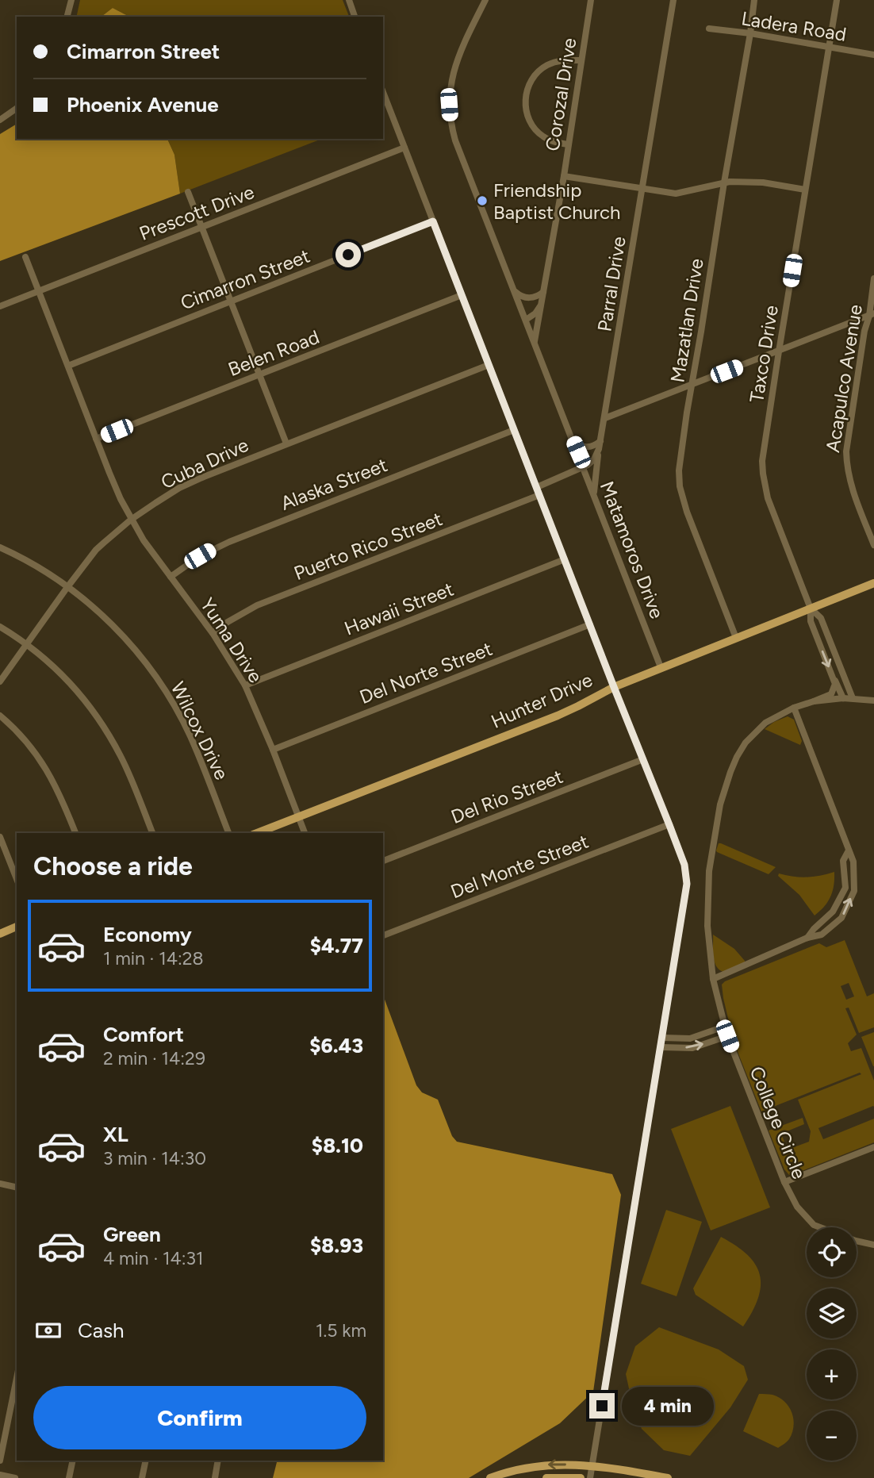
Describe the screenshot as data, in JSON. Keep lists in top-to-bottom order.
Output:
{
  "streets": {
    "main road": ["Hunter Drive"],
    "street": [
      "Ladera Road",
      "Corozal Drive",
      "Prescott Drive",
      "Cimarron Street",
      "Parral Drive",
      "Mazatlan Drive",
      "Belen Road",
      "Taxco Drive",
      "Acapulco Avenue",
      "Cuba Drive",
      "Alaska Street",
      "Puerto Rico Street",
      "Matamoros Drive",
      "Hawaii Street",
      "Yuma Drive",
      "Del Norte Street",
      "Wilcox Drive",
      "Del Rio Street",
      "Del Monte Street",
      "College Circle"
    ]
  },
  "crossings": [
    ["Ladera Road", "Mazatlan Drive"],
    ["Ladera Road", "Taxco Drive"],
    ["Corozal Drive", "Matamoros Drive"],
    ["Prescott Drive", "Yuma Drive"],
    ["Cimarron Street", "Yuma Drive"],
    ["Parral Drive", "Matamoros Drive"],
    ["Mazatlan Drive", "Hunter Drive"],
    ["Belen Road", "Yuma Drive"],
    ["Taxco Drive", "Hunter Drive"],
    ["Cuba Drive", "Yuma Drive"],
    ["Cuba Drive", "Wilcox Drive"],
    ["Alaska Street", "Yuma Drive"],
    ["Puerto Rico Street", "Yuma Drive"],
    ["Matamoros Drive", "Hunter Drive"],
    ["Hawaii Street", "Yuma Drive"],
    ["Yuma Drive", "Del Norte Street"],
    ["Yuma Drive", "Hunter Drive"]
  ],
  "places": ["Friendship Baptist Church"],
  "page": {
    "banner": ["Cimarron Street", "Phoenix Avenue"],
    "heading": "Choose a ride",
    "list": [
      {
        "name": "Economy",
        "note": "1 min · 14:28",
        "value": "$4.77"
      },
      {
        "name": "Comfort",
        "note": "2 min · 14:29",
        "value": "$6.43"
      },
      {
        "name": "XL",
        "note": "3 min · 14:30",
        "value": "$8.10"
      },
      {
        "name": "Green",
        "note": "4 min · 14:31",
        "value": "$8.93"
      }
    ],
    "map_buttons": ["+", "−"],
    "pay": ["Cash", "1.5 km"],
    "buttons": "Confirm",
    "bubble": "4 min"
  }
}
